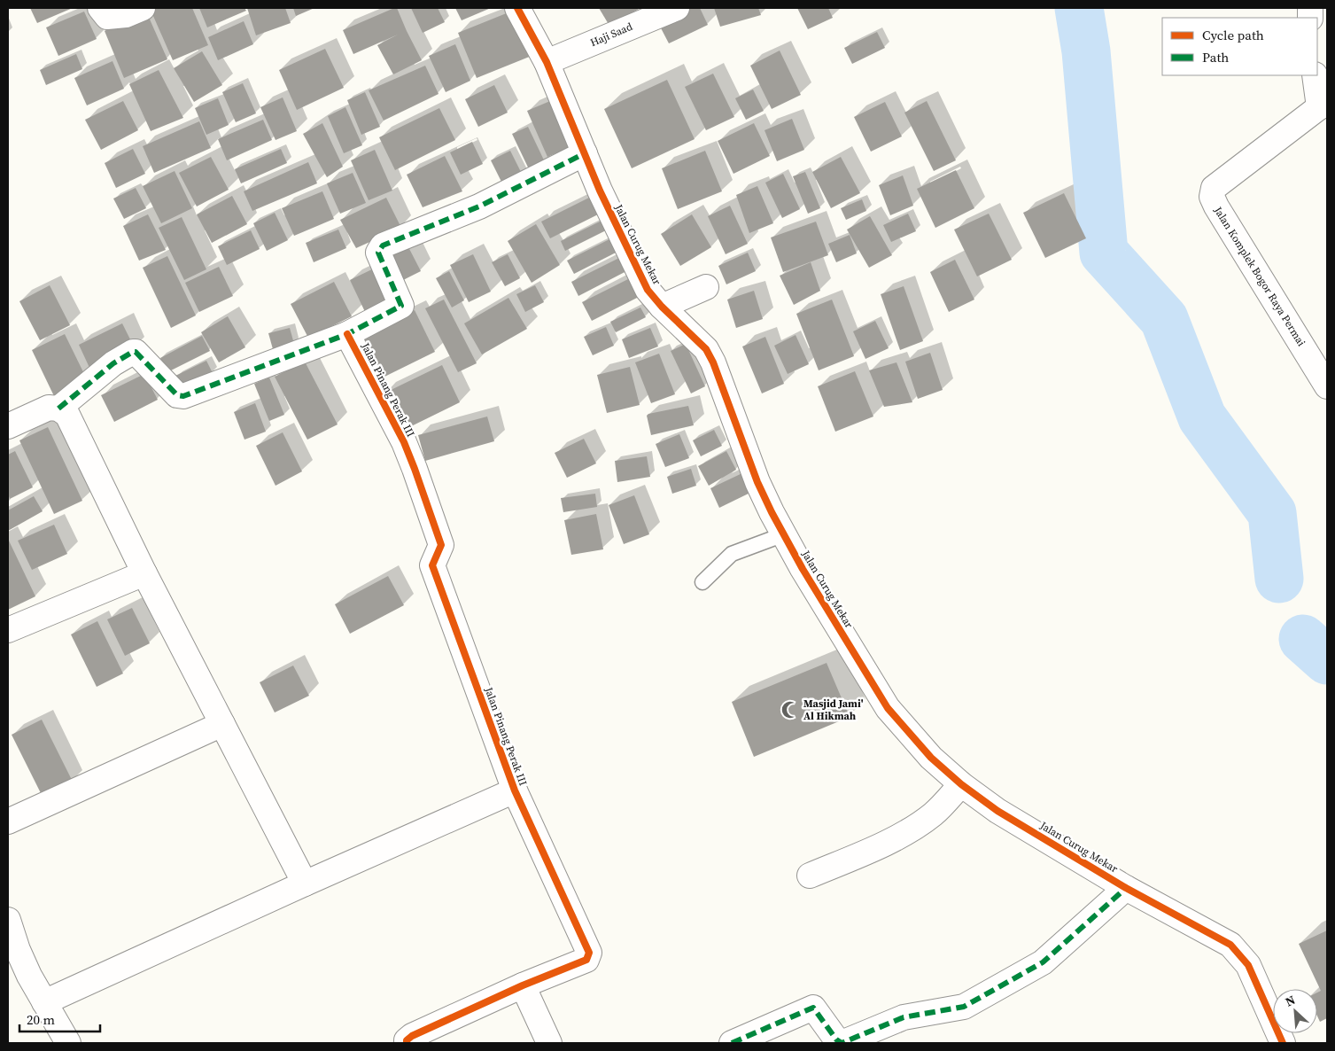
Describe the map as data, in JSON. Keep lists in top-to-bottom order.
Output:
{
  "streets": {
    "street": [
      "Haji Saad",
      "Jalan Curug Mekar",
      "Jalan Komplek Bogor Raya Permai",
      "Jalan Pinang Perak III"
    ]
  },
  "crossings": [
    ["Haji Saad", "Jalan Curug Mekar"]
  ],
  "places": {
    "mosque": ["Masjid Jami' Al Hikmah"]
  },
  "legend": ["Cycle path", "Path"],
  "scale_bar": "20 m",
  "north": "top left"
}
